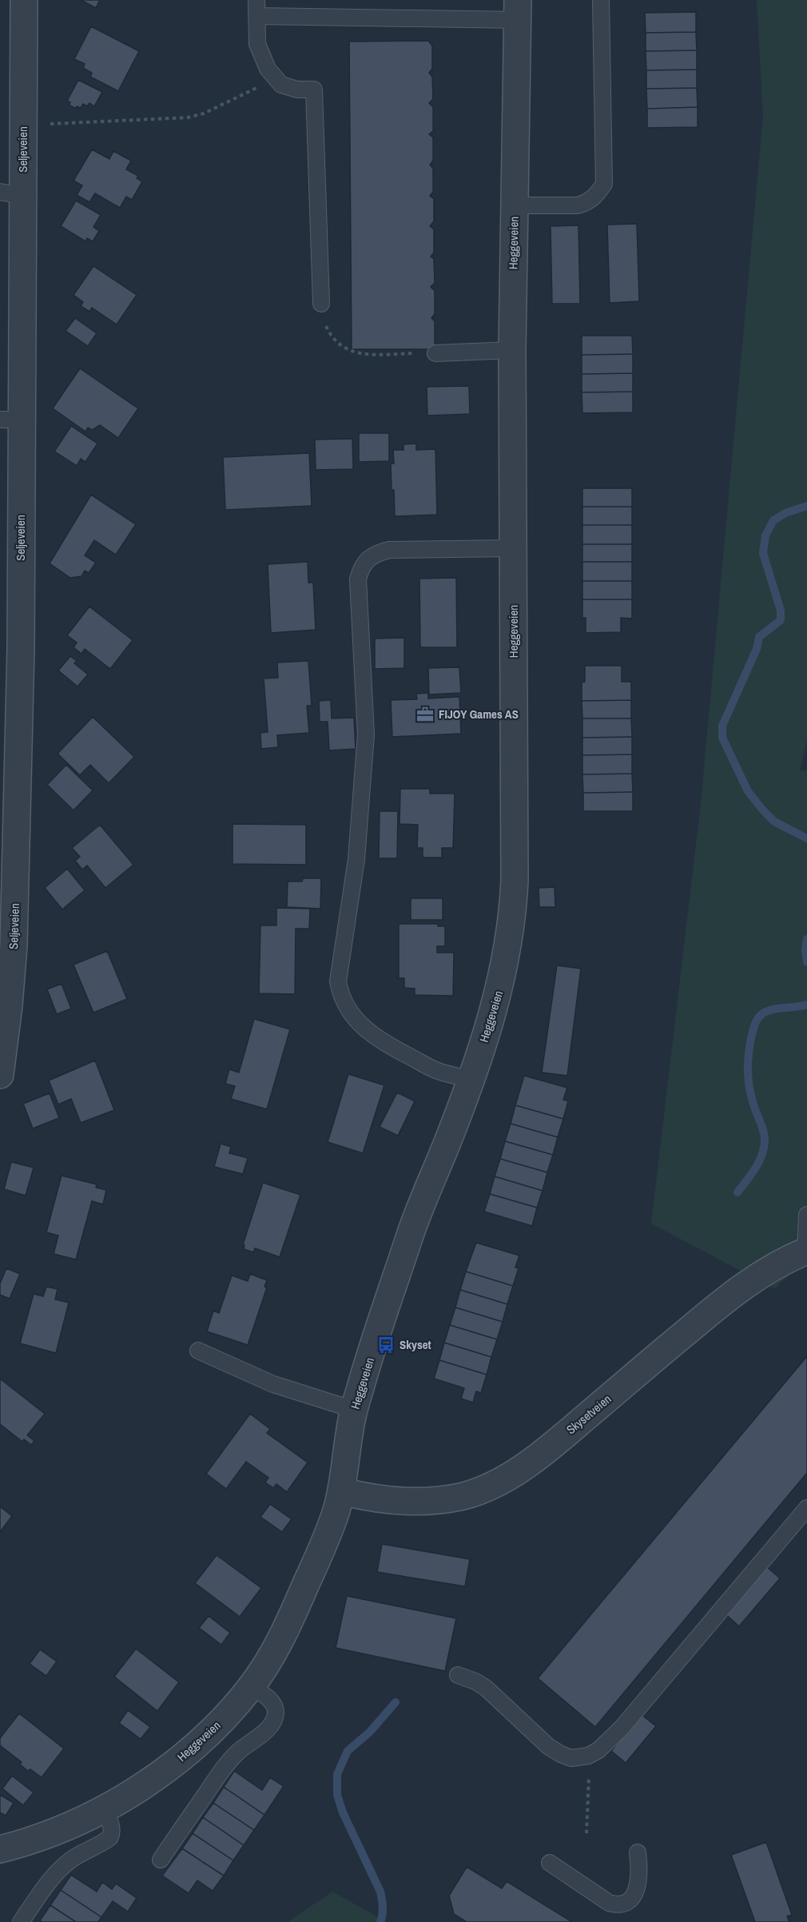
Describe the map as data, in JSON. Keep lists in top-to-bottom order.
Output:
{
  "streets": {
    "street": ["Seljeveien", "Heggeveien", "Skysetveien"]
  },
  "crossings": [
    ["Heggeveien", "Skysetveien"]
  ],
  "places": {
    "office": ["FIJOY Games AS"],
    "bus stop": ["Skyset"]
  }
}
